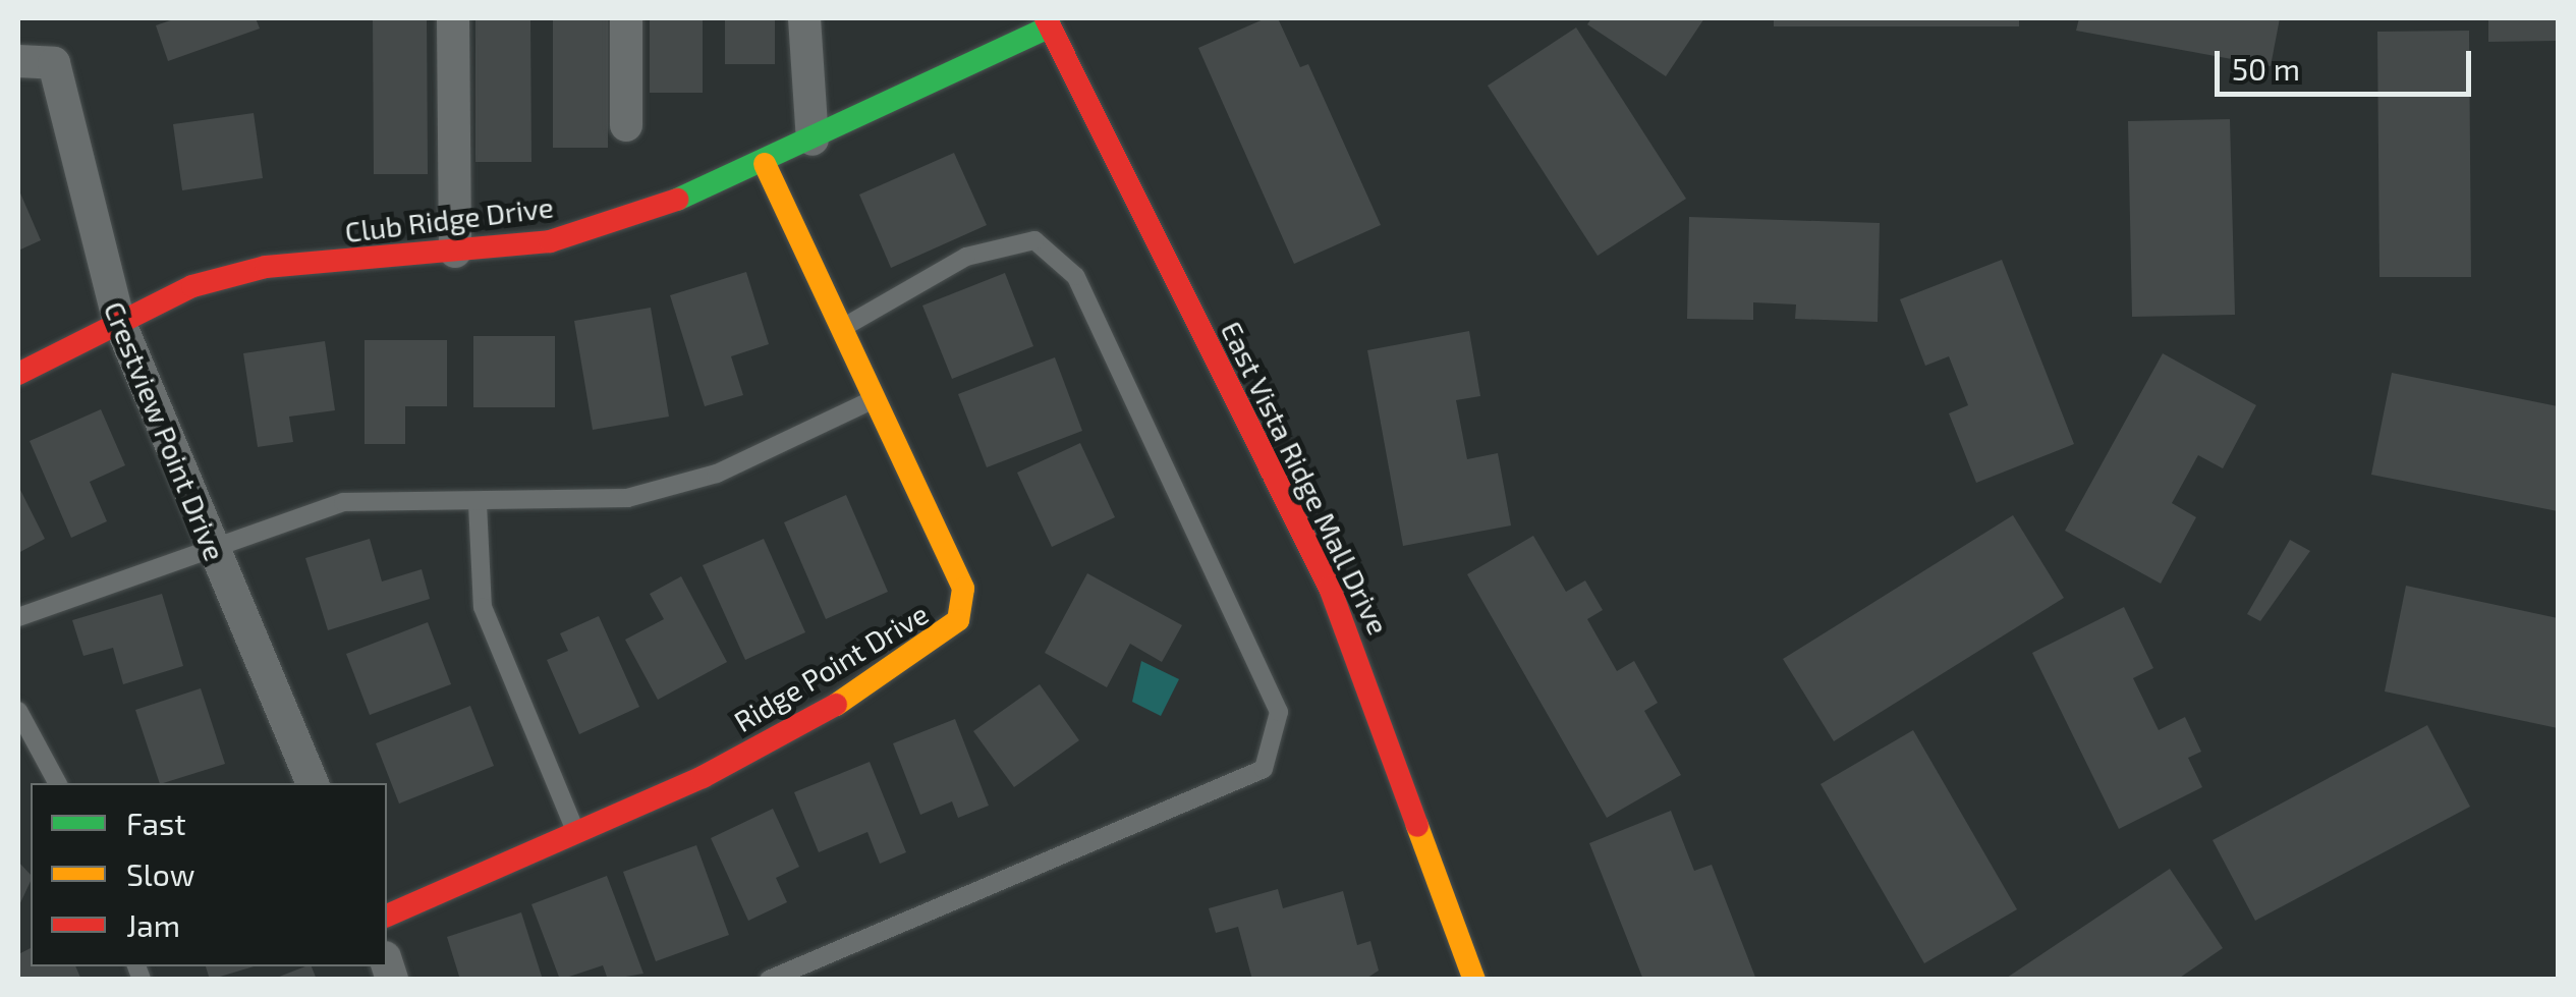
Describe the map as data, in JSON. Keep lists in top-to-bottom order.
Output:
{
  "streets": {
    "street": [
      "Club Ridge Drive",
      "Crestview Point Drive",
      "East Vista Ridge Mall Drive",
      "Ridge Point Drive"
    ]
  },
  "crossings": [
    ["Club Ridge Drive", "Crestview Point Drive"],
    ["Club Ridge Drive", "East Vista Ridge Mall Drive"],
    ["Club Ridge Drive", "Ridge Point Drive"]
  ],
  "legend": ["Fast", "Slow", "Jam"],
  "scale_bar": "50 m"
}
